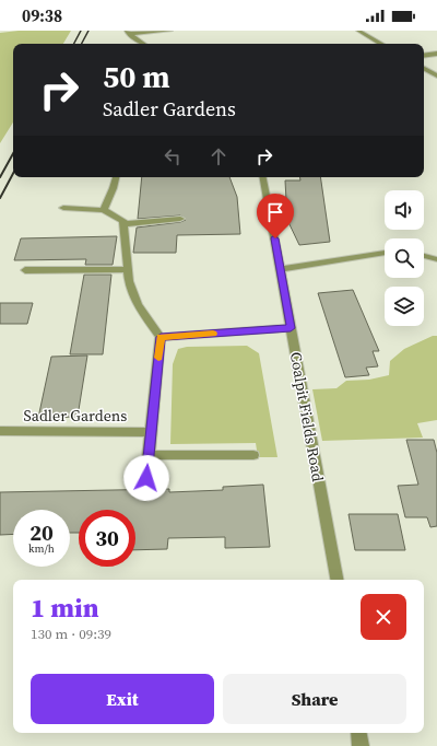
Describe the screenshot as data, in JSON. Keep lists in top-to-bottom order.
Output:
{
  "streets": {
    "street": ["Sadler Gardens", "Coalpit Fields Road"]
  },
  "page": {
    "status": "09:38",
    "turn": ["50 m", "Sadler Gardens"],
    "speed": "20 km/h",
    "limit": "30",
    "heading": ["1 min", "130 m · 09:39"],
    "buttons": ["Exit", "Share"]
  }
}
